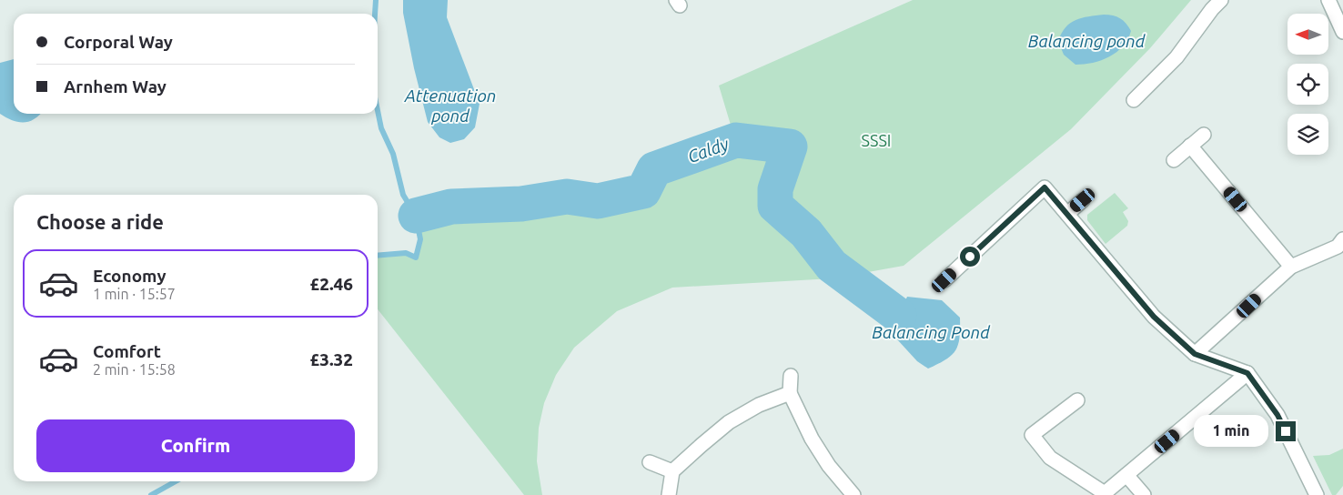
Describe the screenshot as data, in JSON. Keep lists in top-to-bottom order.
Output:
{
  "water": [
    "Balancing pond",
    "Attenuation pond",
    "Caldy",
    "Balancing Pond"
  ],
  "parks": ["SSSI"],
  "north": "left",
  "page": {
    "banner": ["Corporal Way", "Arnhem Way"],
    "heading": "Choose a ride",
    "list": [
      {
        "name": "Economy",
        "note": "1 min · 15:57",
        "value": "£2.46"
      },
      {
        "name": "Comfort",
        "note": "2 min · 15:58",
        "value": "£3.32"
      }
    ],
    "buttons": "Confirm",
    "bubble": "1 min"
  }
}
